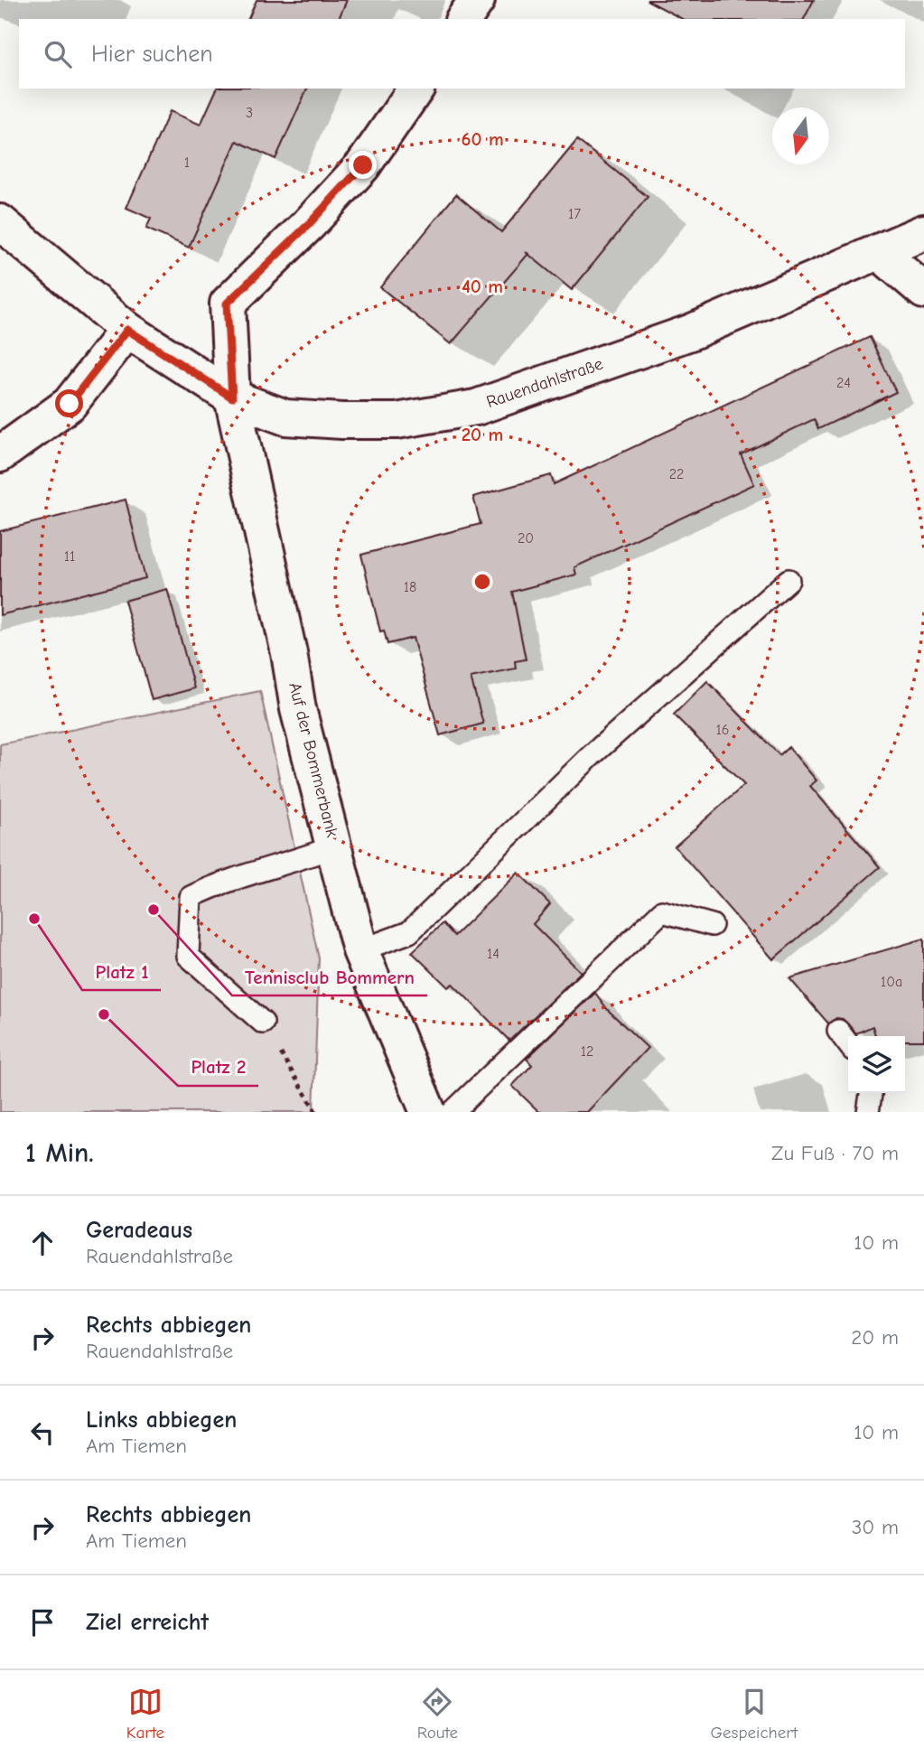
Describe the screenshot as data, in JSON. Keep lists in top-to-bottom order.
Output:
{
  "streets": {
    "street": ["Rauendahlstraße", "Auf der Bommerbank"]
  },
  "crossings": [
    ["Rauendahlstraße", "Auf der Bommerbank"]
  ],
  "places": ["Tennisclub Bommern", "Platz 1", "Platz 2"],
  "house_numbers": [
    "3",
    "1",
    "17",
    "24",
    "22",
    "20",
    "11",
    "18",
    "16",
    "14",
    "10a",
    "12"
  ],
  "north": "bottom",
  "page": {
    "search": "Hier suchen",
    "heading": ["1 Min.", "Zu Fuß · 70 m"],
    "list": [
      ["Geradeaus", "Rauendahlstraße", "10 m"],
      ["Rechts abbiegen", "Rauendahlstraße", "20 m"],
      ["Links abbiegen", "Am Tiemen", "10 m"],
      ["Rechts abbiegen", "Am Tiemen", "30 m"],
      "Ziel erreicht"
    ],
    "nav": ["Karte", "Route", "Gespeichert"]
  },
  "rings": ["60 m", "40 m", "20 m"]
}
